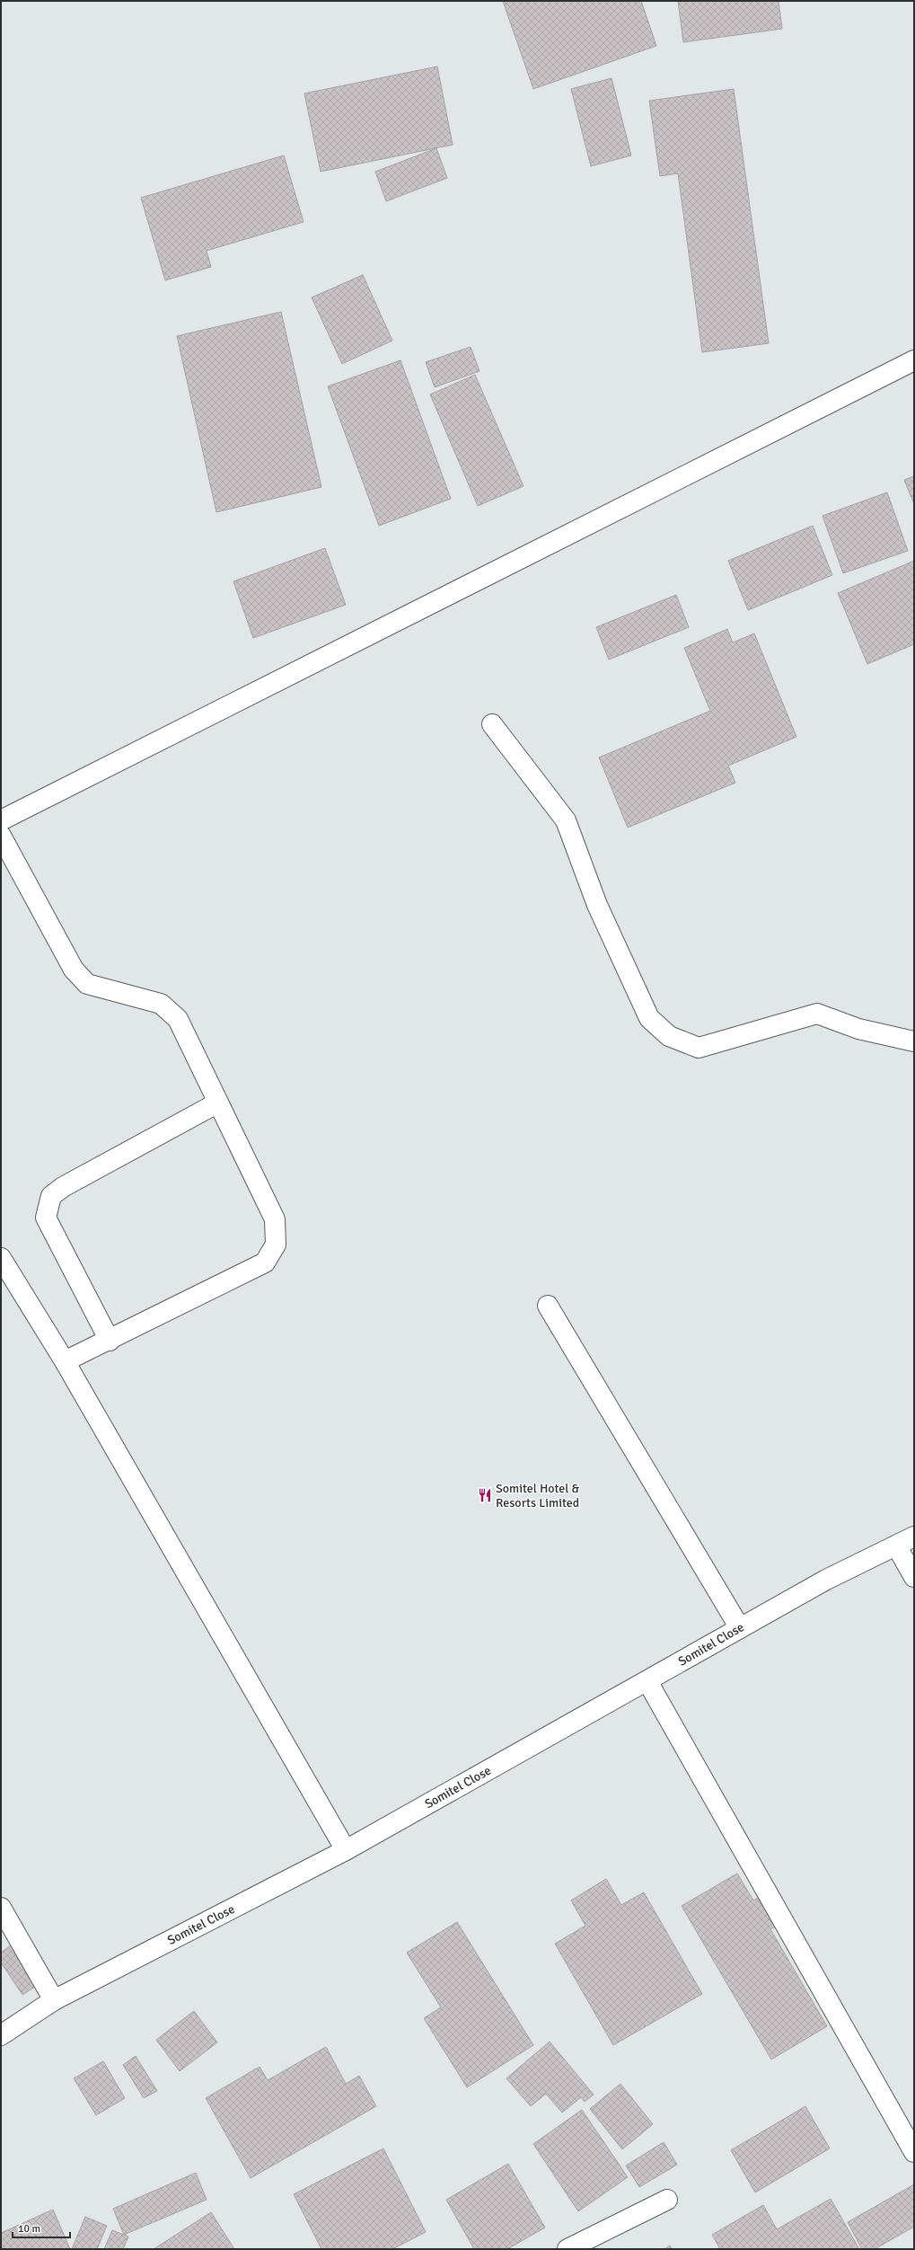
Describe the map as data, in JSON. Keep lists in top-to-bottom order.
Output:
{
  "streets": {
    "street": ["Somitel Close"]
  },
  "places": {
    "restaurant": ["Somitel Hotel & Resorts Limited"]
  },
  "scale_bar": "10 m"
}
